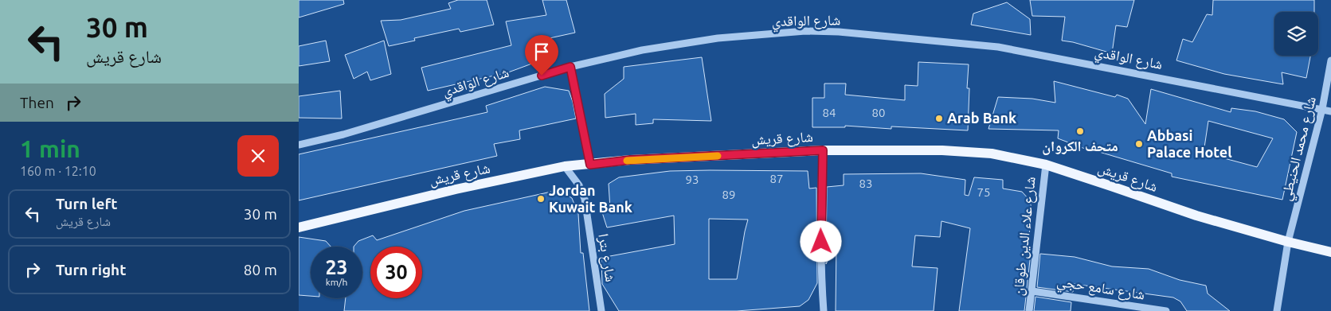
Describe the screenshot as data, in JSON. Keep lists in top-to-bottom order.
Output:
{
  "streets": {
    "main road": ["شارع قريش"],
    "street": [
      "شارع الواقدي",
      "شارع محمد الحنيطي",
      "شارع علاء الدين طوقان",
      "شارع بترا",
      "شارع سامع حجي"
    ]
  },
  "crossings": [
    ["شارع الواقدي", "شارع محمد الحنيطي"],
    ["شارع قريش", "شارع محمد الحنيطي"],
    ["شارع قريش", "شارع علاء الدين طوقان"],
    ["شارع قريش", "شارع بترا"],
    ["شارع علاء الدين طوقان", "شارع سامع حجي"]
  ],
  "places": [
    "Arab Bank",
    "متحف الكروان",
    "Abbasi Palace Hotel",
    "Jordan Kuwait Bank"
  ],
  "house_numbers": [
    "84",
    "80",
    "87",
    "93",
    "83",
    "75",
    "89"
  ],
  "page": {
    "turn": ["30 m", "شارع قريش"],
    "then": "Then",
    "heading": ["1 min", "160 m · 12:10"],
    "list": [
      {
        "name": "Turn left",
        "note": "شارع قريش",
        "value": "30 m"
      },
      {
        "name": "Turn right",
        "value": "80 m"
      }
    ],
    "speed": "23 km/h",
    "limit": "30"
  }
}
